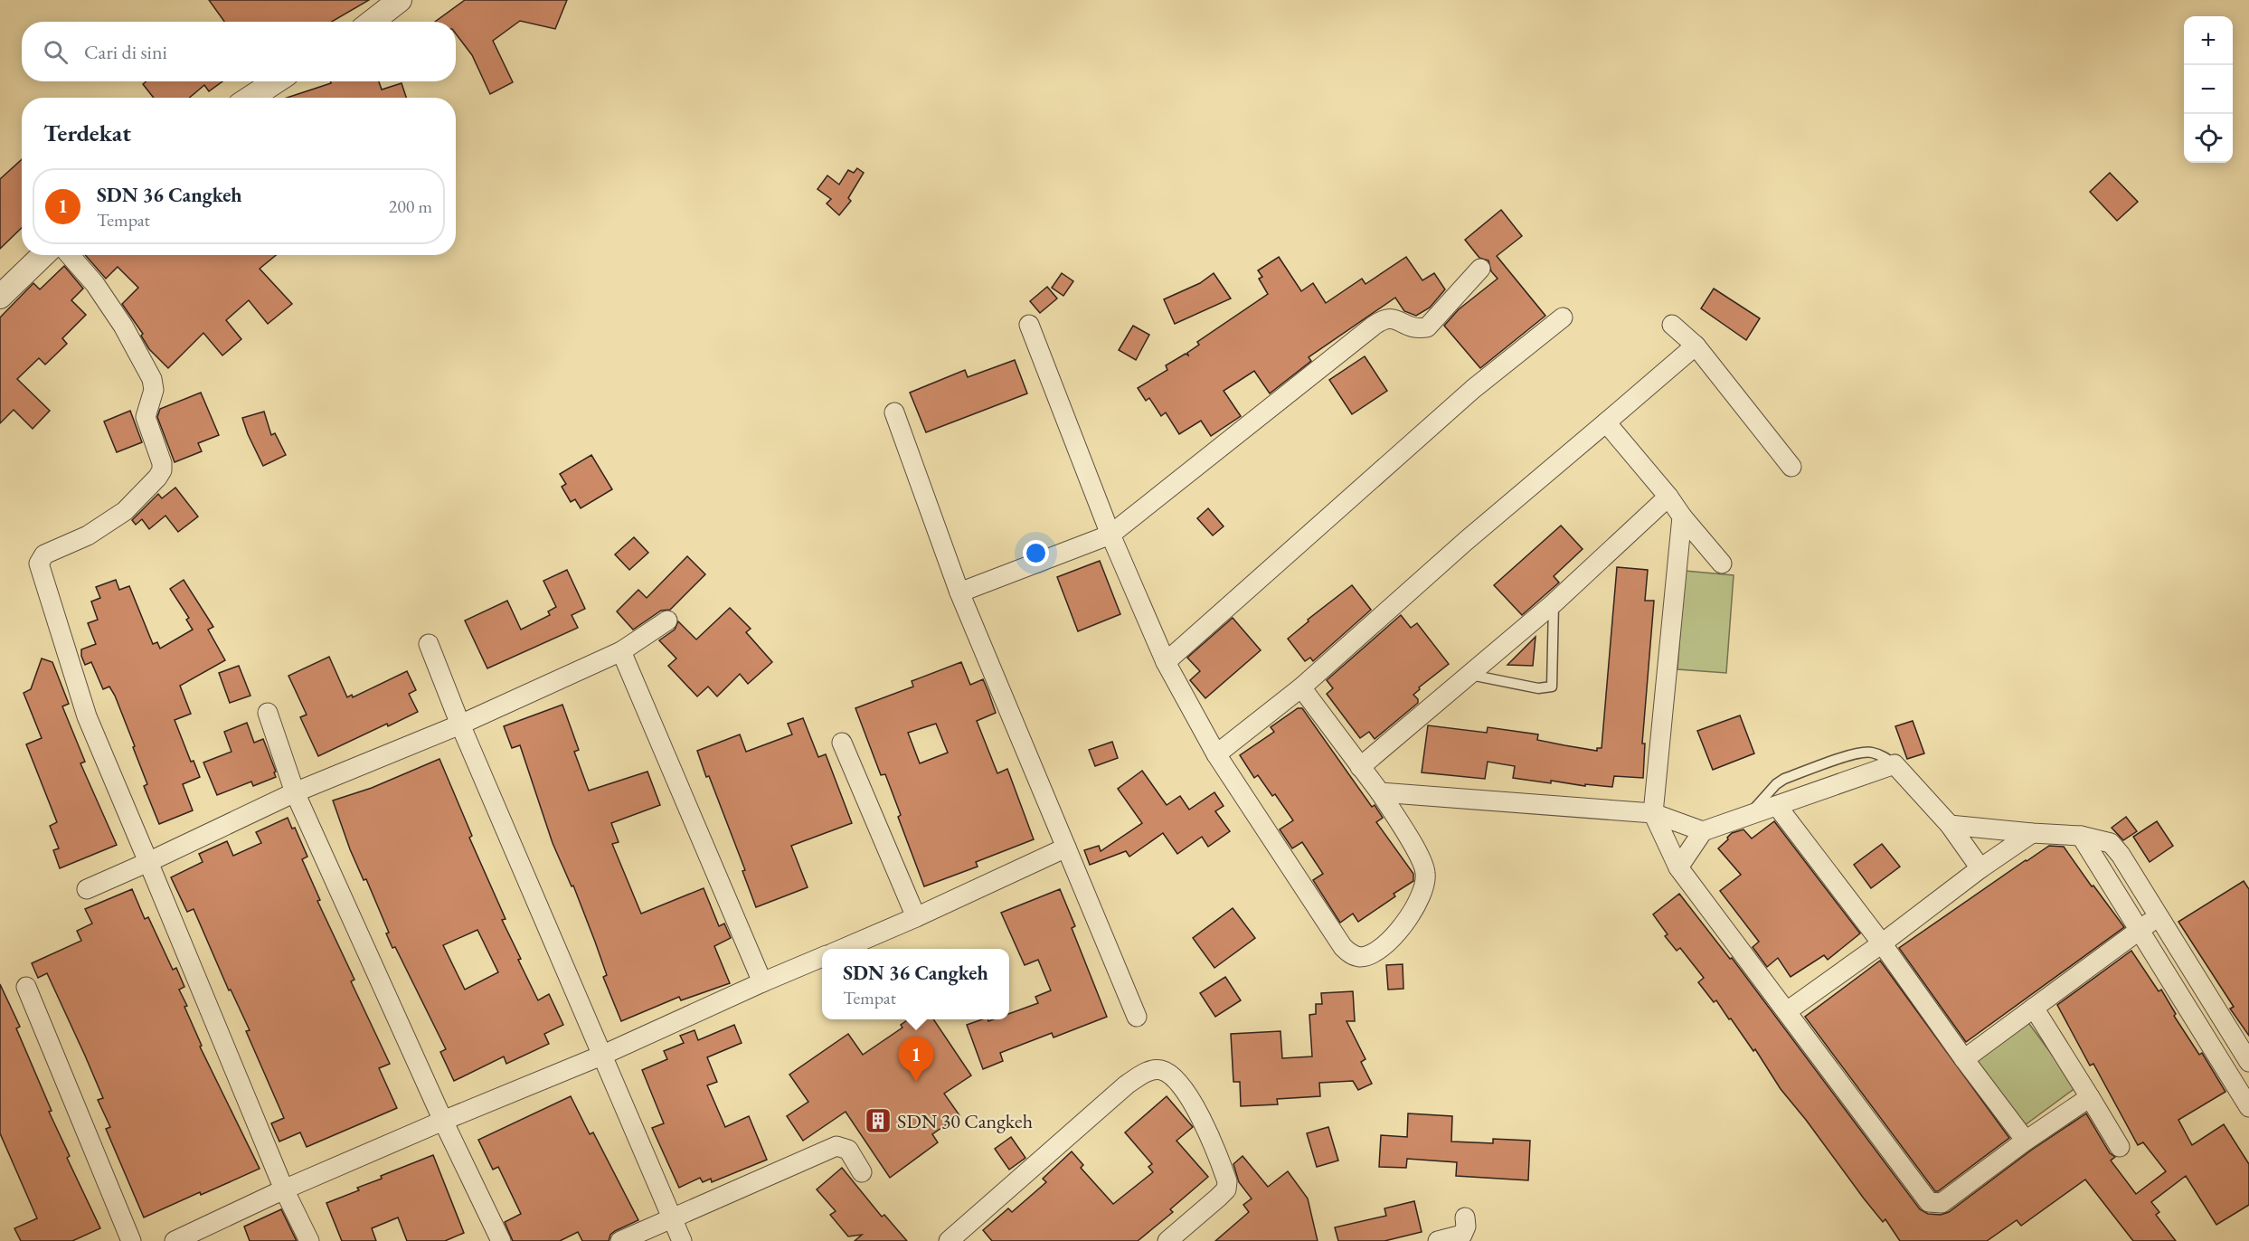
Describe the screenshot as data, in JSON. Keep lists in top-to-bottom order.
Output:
{
  "places": {
    "building": ["SDN 30 Cangkeh"]
  },
  "page": {
    "map_buttons": ["+", "−"],
    "search": "Cari di sini",
    "heading": "Terdekat",
    "list": [
      {
        "mark": "1",
        "name": "SDN 36 Cangkeh",
        "note": "Tempat",
        "value": "200 m"
      }
    ],
    "popup": ["SDN 36 Cangkeh", "Tempat"],
    "pins": "1"
  }
}
